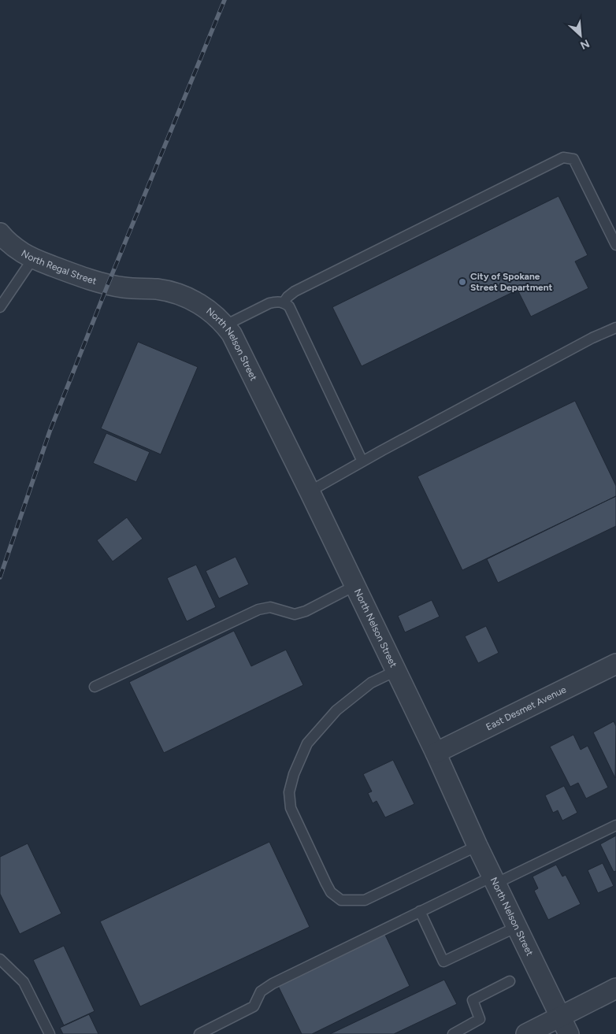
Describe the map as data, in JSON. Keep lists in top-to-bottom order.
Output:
{
  "streets": {
    "street": ["North Regal Street", "North Nelson Street", "East Desmet Avenue"]
  },
  "crossings": [
    ["North Regal Street", "North Nelson Street"],
    ["North Nelson Street", "East Desmet Avenue"]
  ],
  "places": ["City of Spokane Street Department"],
  "north": "bottom right"
}
